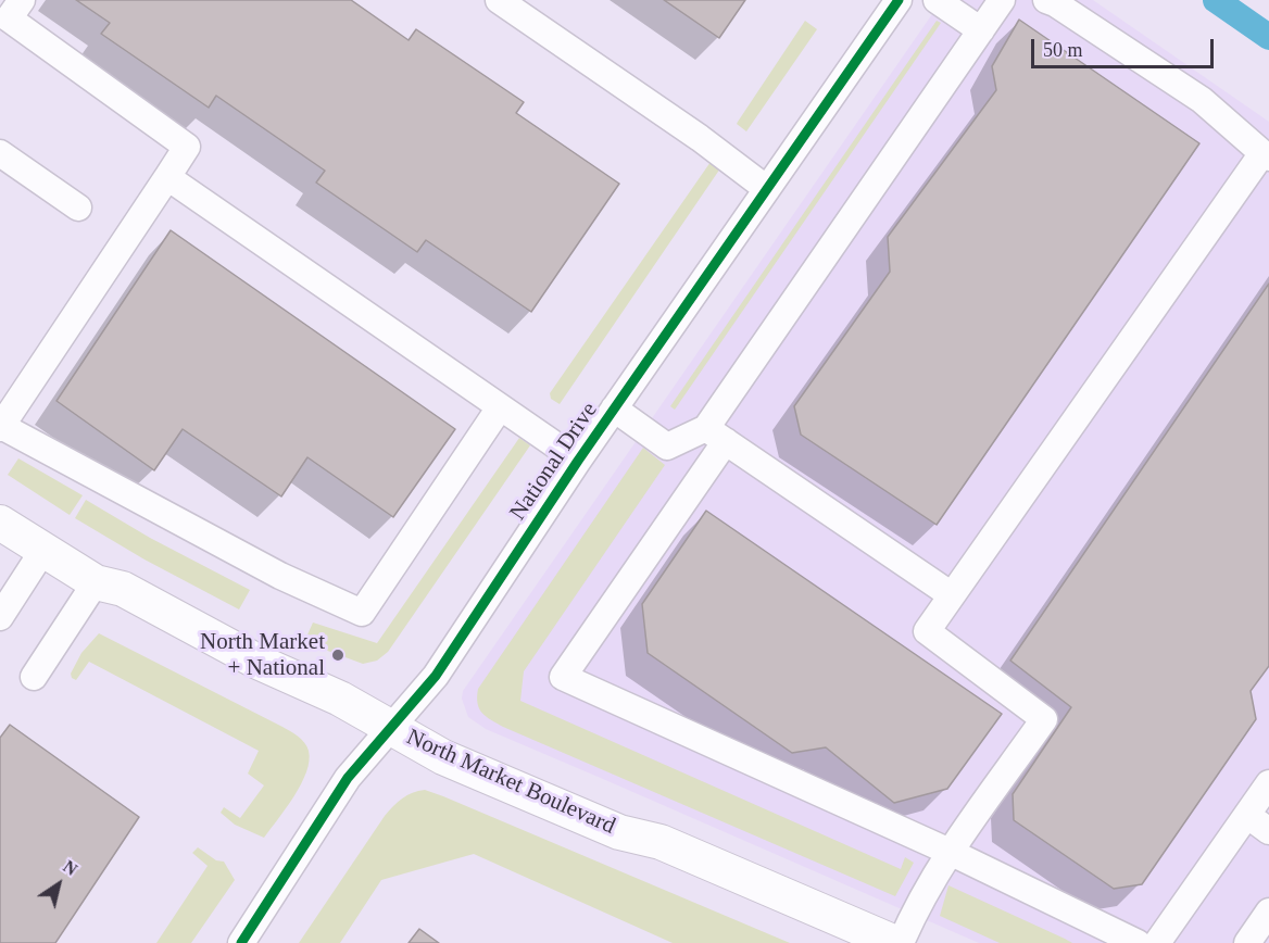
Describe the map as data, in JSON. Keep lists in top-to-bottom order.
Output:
{
  "streets": {
    "main road": ["North Market Boulevard"],
    "street": ["National Drive"]
  },
  "crossings": [
    ["National Drive", "North Market Boulevard"]
  ],
  "places": ["North Market + National"],
  "scale_bar": "50 m",
  "north": "top right"
}
